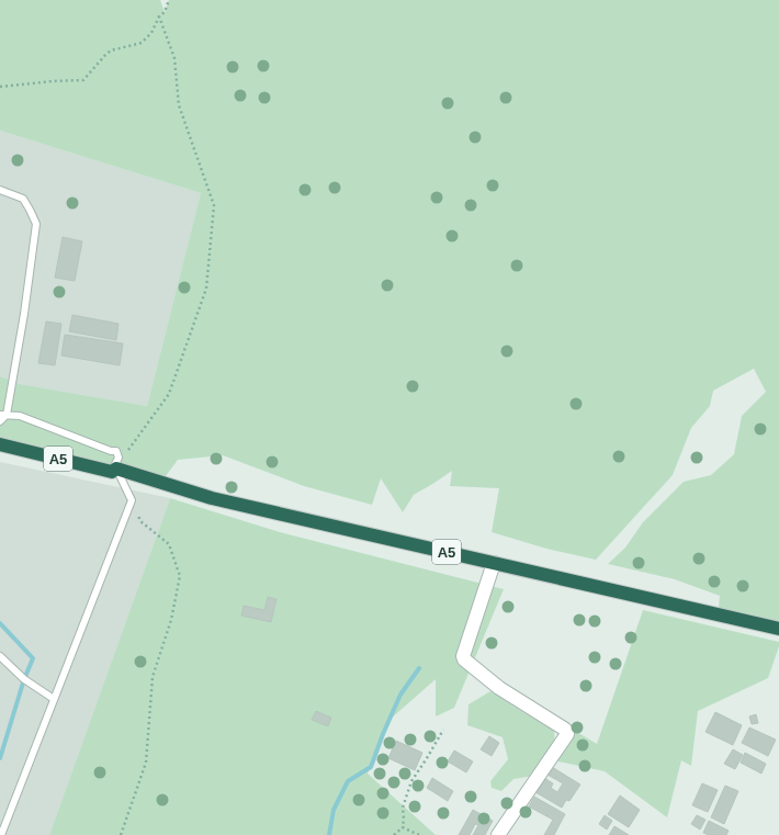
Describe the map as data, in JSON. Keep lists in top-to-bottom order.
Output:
{
  "streets": {
    "highway": ["A5"]
  }
}
